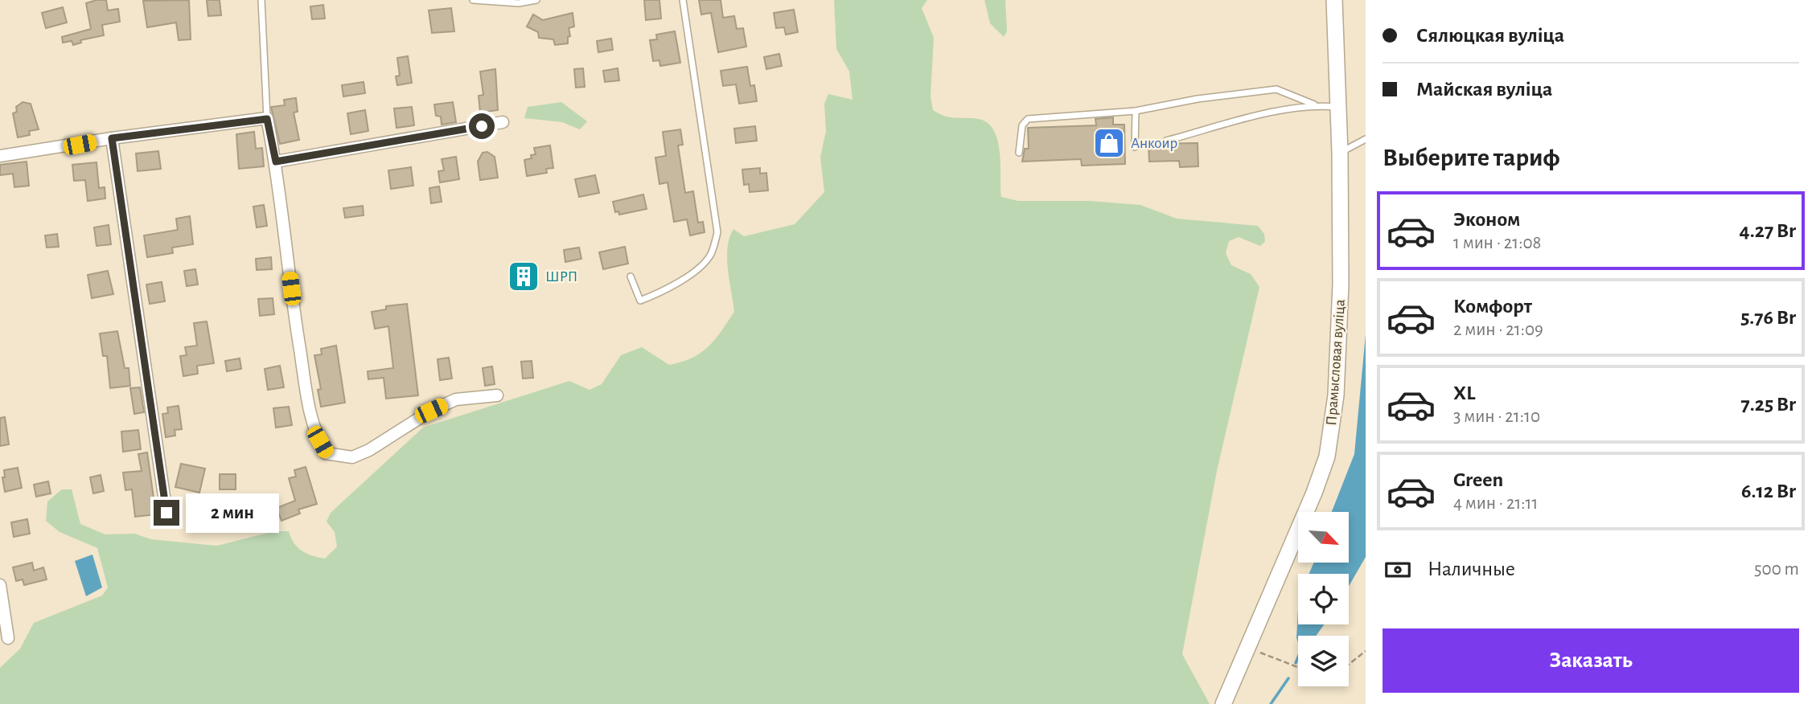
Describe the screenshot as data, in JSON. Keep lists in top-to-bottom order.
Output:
{
  "streets": {
    "street": ["Прамысловая вуліца"]
  },
  "places": {
    "shop": ["Анкоир"],
    "building": ["ШРП"]
  },
  "north": "bottom right",
  "page": {
    "banner": ["Сялюцкая вуліца", "Майская вуліца"],
    "heading": "Выберите тариф",
    "list": [
      {
        "name": "Эконом",
        "note": "1 мин · 21:08",
        "value": "4.27 Br"
      },
      {
        "name": "Комфорт",
        "note": "2 мин · 21:09",
        "value": "5.76 Br"
      },
      {
        "name": "XL",
        "note": "3 мин · 21:10",
        "value": "7.25 Br"
      },
      {
        "name": "Green",
        "note": "4 мин · 21:11",
        "value": "6.12 Br"
      }
    ],
    "bubble": "2 мин",
    "pay": ["Наличные", "500 m"],
    "buttons": "Заказать"
  }
}
